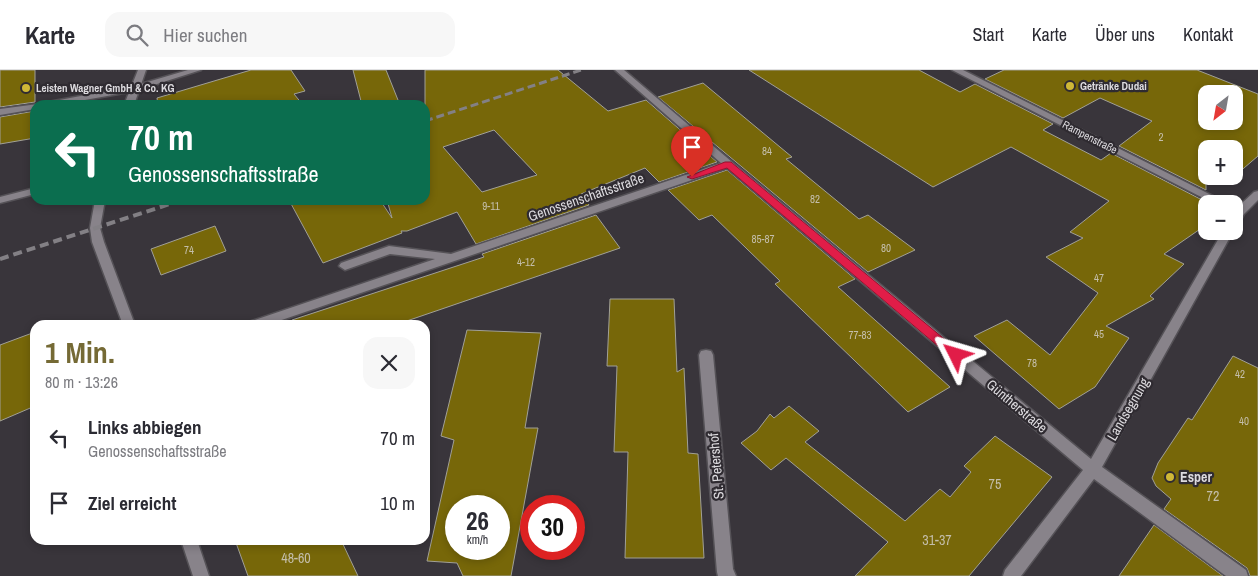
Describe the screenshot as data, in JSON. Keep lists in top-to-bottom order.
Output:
{
  "streets": {
    "street": [
      "Rampenstraße",
      "Genossenschaftsstraße",
      "Güntherstraße",
      "Landsegnung",
      "St. Petershof"
    ]
  },
  "crossings": [
    ["Genossenschaftsstraße", "Güntherstraße"],
    ["Güntherstraße", "Landsegnung"]
  ],
  "places": ["Getränke Dudai", "Leisten Wagner GmbH & Co. KG", "Esper"],
  "house_numbers": [
    "2",
    "84",
    "82",
    "9-11",
    "85-87",
    "80",
    "74",
    "4-12",
    "47",
    "45",
    "77-83",
    "78",
    "42",
    "40",
    "75",
    "72",
    "31-37",
    "48-60"
  ],
  "north": "bottom left",
  "page": {
    "header": "Karte",
    "search": "Hier suchen",
    "nav": [
      "Start",
      "Karte",
      "Über uns",
      "Kontakt"
    ],
    "map_buttons": ["+", "−"],
    "turn": ["70 m", "Genossenschaftsstraße"],
    "heading": ["1 Min.", "80 m · 13:26"],
    "list": [
      {
        "name": "Links abbiegen",
        "note": "Genossenschaftsstraße",
        "value": "70 m"
      },
      {
        "name": "Ziel erreicht",
        "value": "10 m"
      }
    ],
    "speed": "26 km/h",
    "limit": "30"
  }
}
